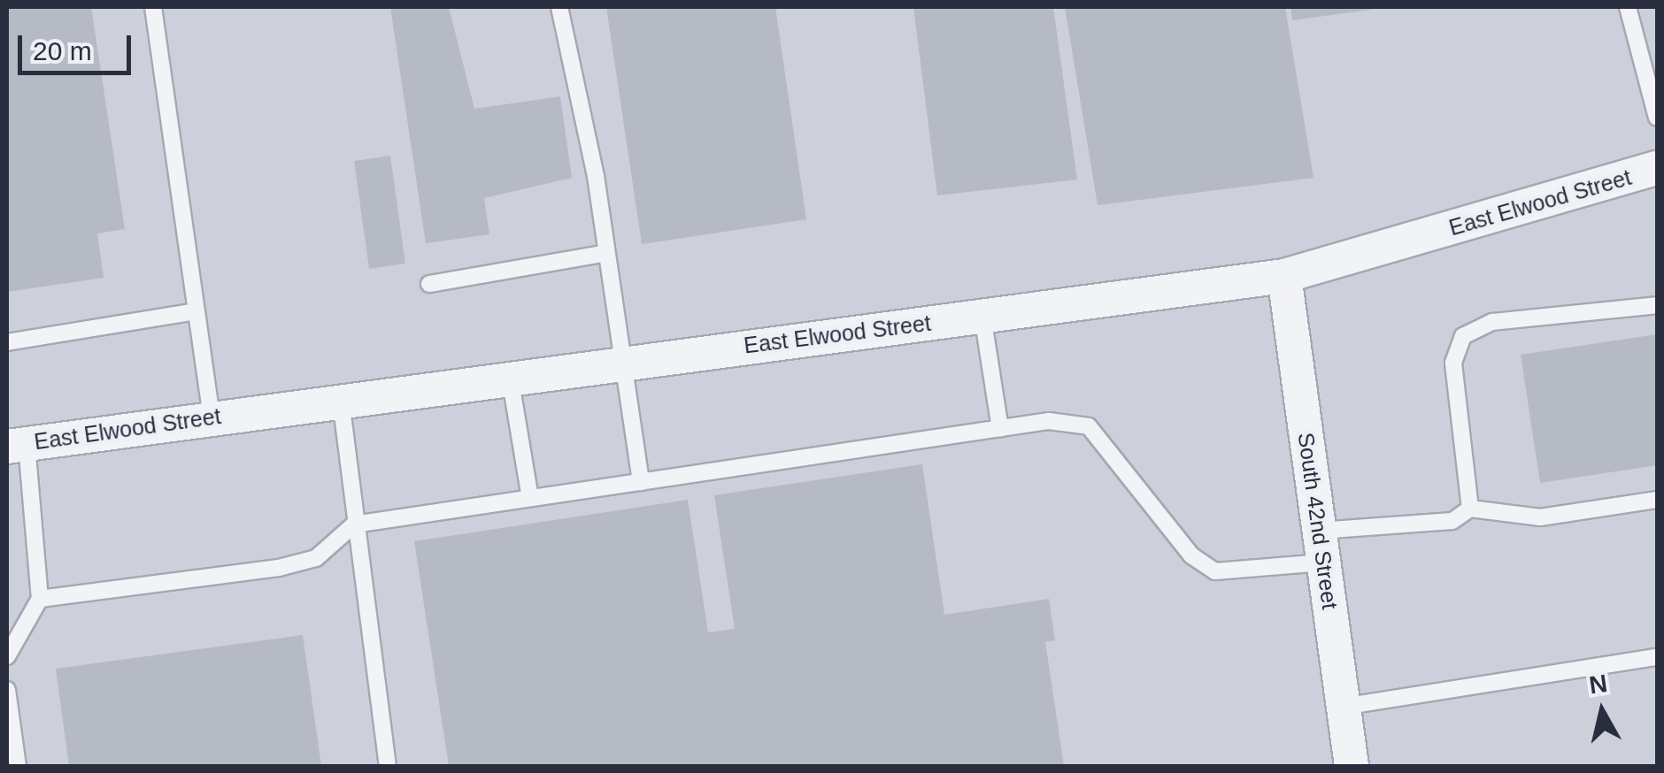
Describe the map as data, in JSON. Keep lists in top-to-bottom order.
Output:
{
  "streets": {
    "street": ["East Elwood Street", "South 42nd Street"]
  },
  "crossings": [
    ["East Elwood Street", "South 42nd Street"]
  ],
  "scale_bar": "20 m",
  "north": "top"
}
